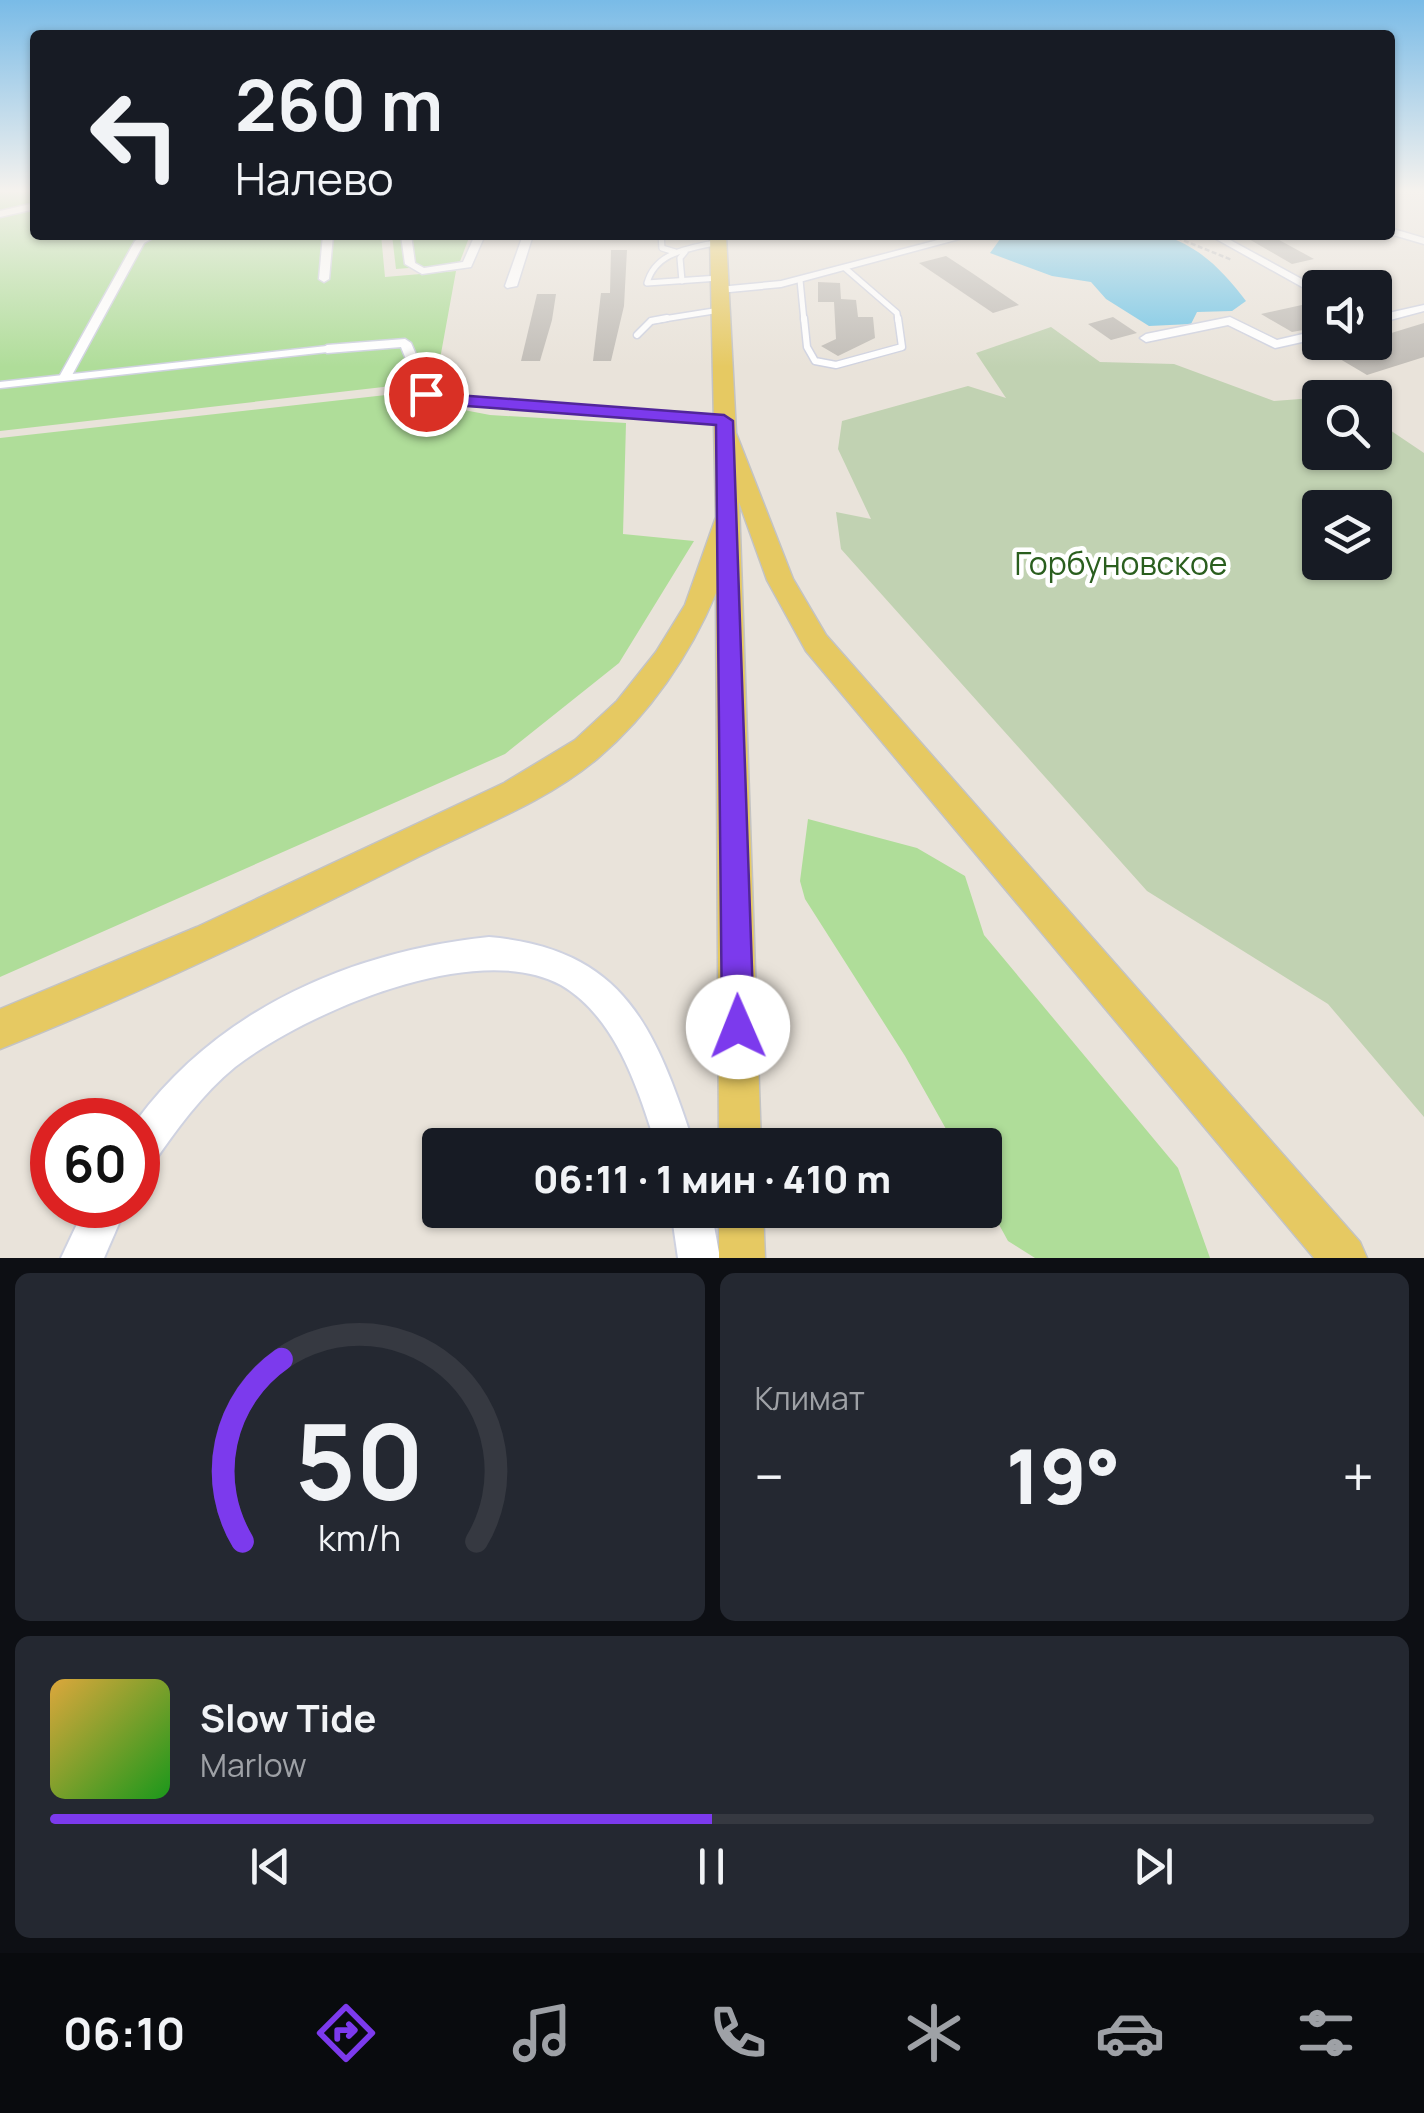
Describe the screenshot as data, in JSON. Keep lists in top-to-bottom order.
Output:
{
  "parks": ["Горбуновское"],
  "page": {
    "turn": ["260 m", "Налево"],
    "limit": "60",
    "trip": "06:11 · 1 мин · 410 m",
    "tile": "Климат",
    "heat": ["−", "19°", "+"],
    "song": ["Slow Tide", "Marlow"],
    "tabs": "06:10",
    "gauge": ["50", "km/h"]
  }
}
